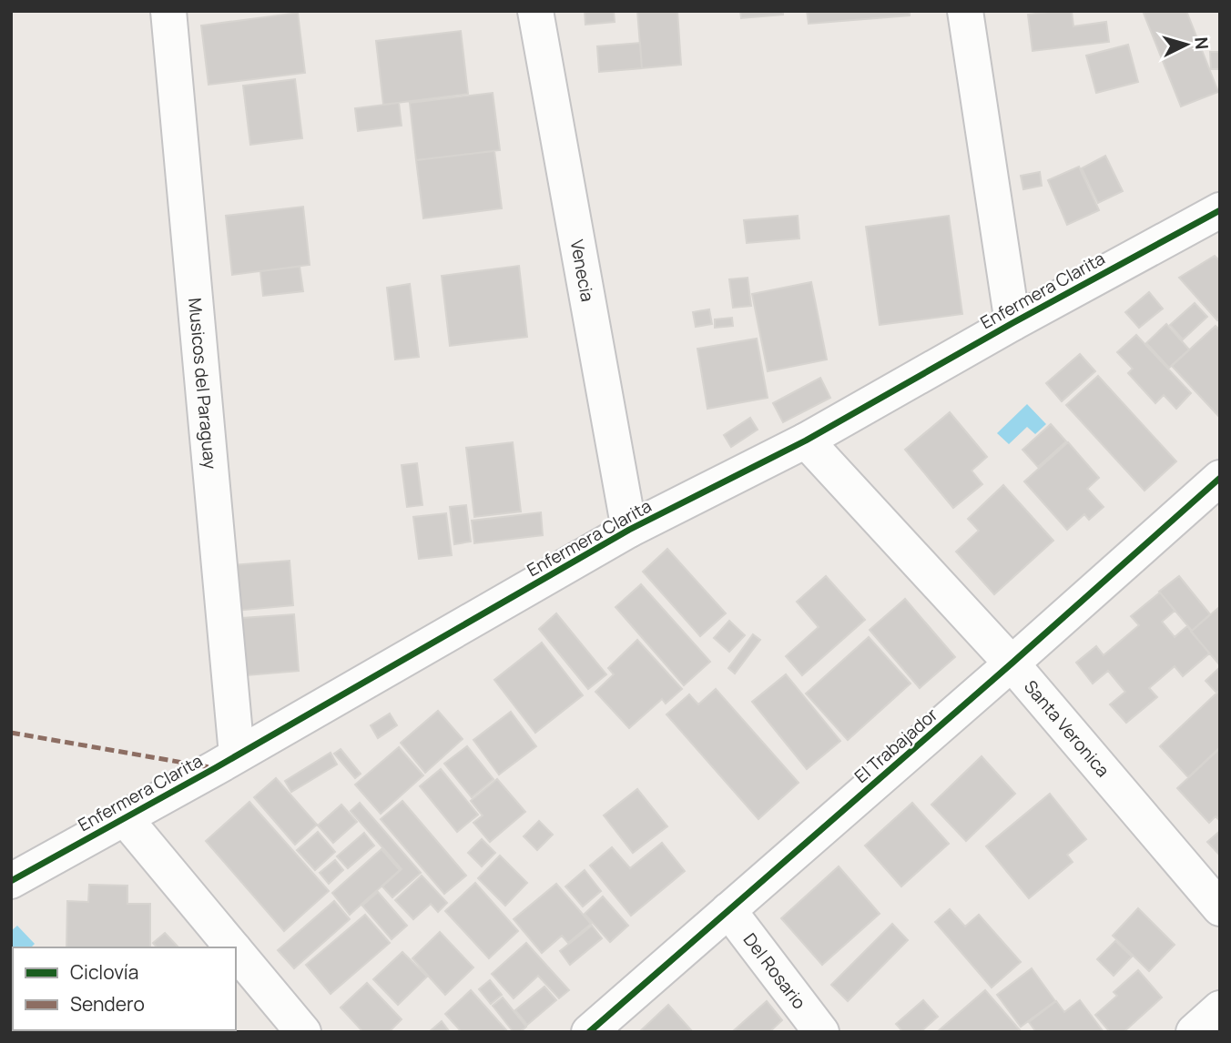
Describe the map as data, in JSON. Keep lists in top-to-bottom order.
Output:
{
  "streets": {
    "street": [
      "Venecia",
      "Enfermera Clarita",
      "Musicos del Paraguay",
      "Santa Veronica",
      "El Trabajador",
      "Del Rosario"
    ]
  },
  "crossings": [
    ["Venecia", "Enfermera Clarita"],
    ["Enfermera Clarita", "Musicos del Paraguay"],
    ["Enfermera Clarita", "Santa Veronica"],
    ["Santa Veronica", "El Trabajador"],
    ["El Trabajador", "Del Rosario"]
  ],
  "legend": ["Ciclovía", "Sendero"],
  "north": "right"
}
